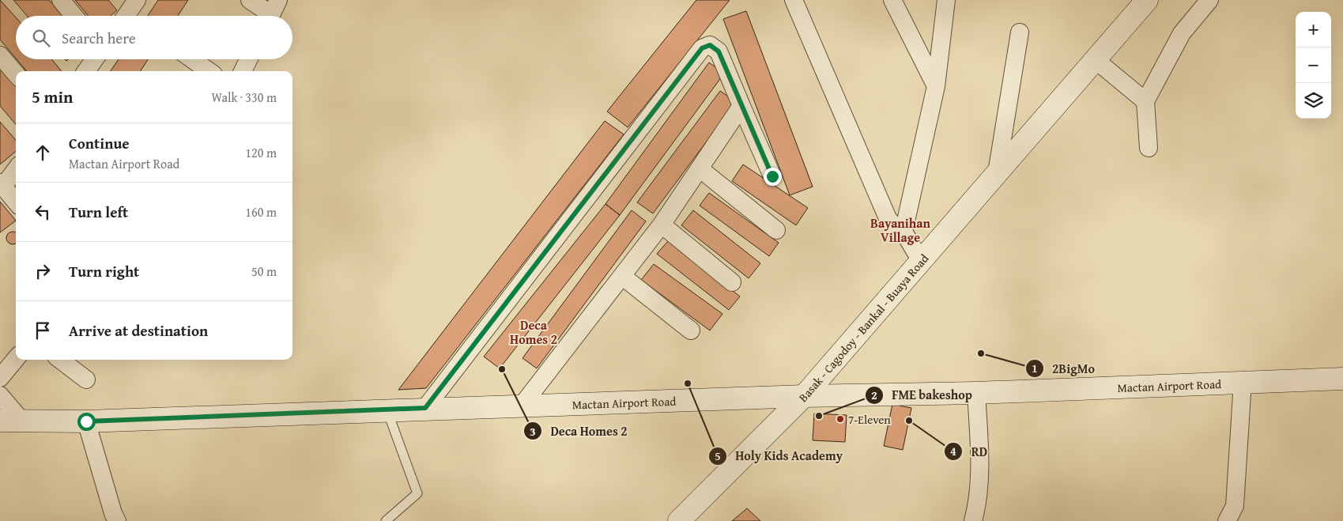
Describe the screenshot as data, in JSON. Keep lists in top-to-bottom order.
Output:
{
  "streets": {
    "main road": ["Basak - Cagodoy - Bankal - Buaya Road", "Mactan Airport Road"]
  },
  "crossings": [
    ["Basak - Cagodoy - Bankal - Buaya Road", "Mactan Airport Road"]
  ],
  "districts": ["Bayanihan Village", "Deca Homes 2"],
  "places": [
    "2BigMo",
    "Deca Homes 2",
    "Holy Kids Academy",
    "FME bakeshop",
    "7-Eleven",
    "RD"
  ],
  "page": {
    "map_buttons": ["+", "−"],
    "search": "Search here",
    "heading": ["5 min", "Walk · 330 m"],
    "list": [
      ["Continue", "Mactan Airport Road", "120 m"],
      ["Turn left", "160 m"],
      ["Turn right", "50 m"],
      "Arrive at destination"
    ]
  }
}
